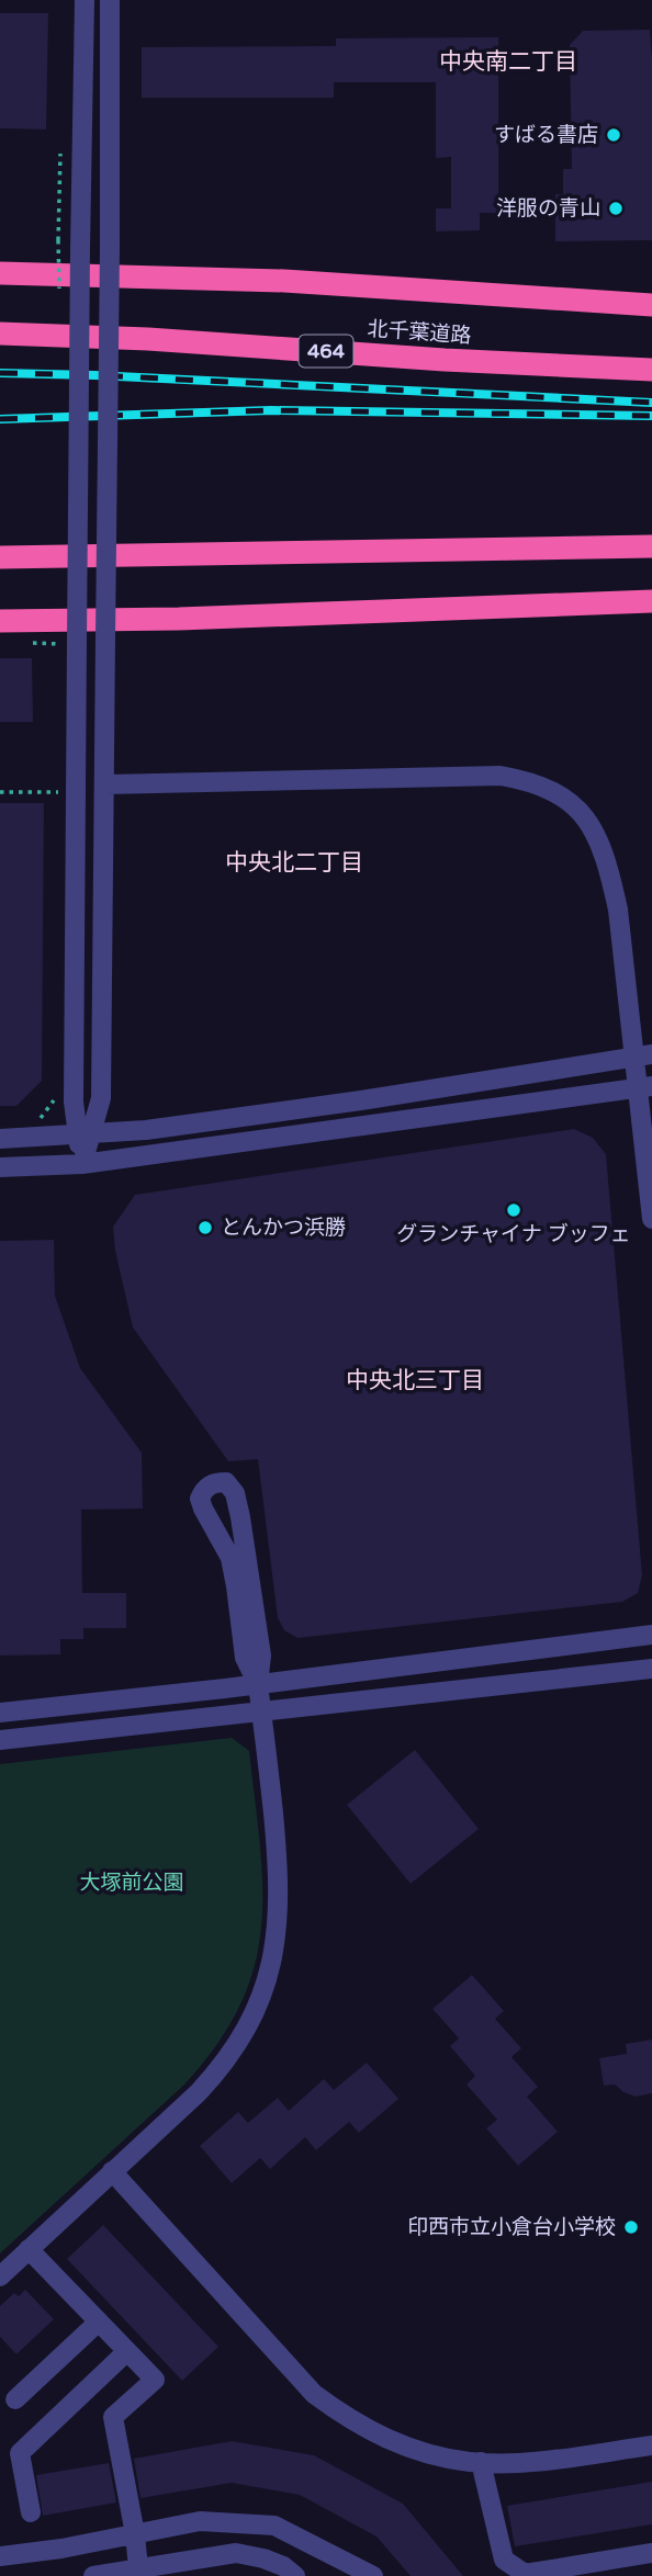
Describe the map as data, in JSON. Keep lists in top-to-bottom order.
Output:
{
  "streets": {
    "highway": ["北千葉道路", "464"]
  },
  "districts": ["中央南二丁目", "中央北二丁目", "中央北三丁目"],
  "parks": ["大塚前公園"],
  "places": [
    "すばる書店",
    "洋服の青山",
    "グランチャイナ ブッフェ",
    "とんかつ浜勝",
    "印西市立小倉台小学校"
  ]
}
